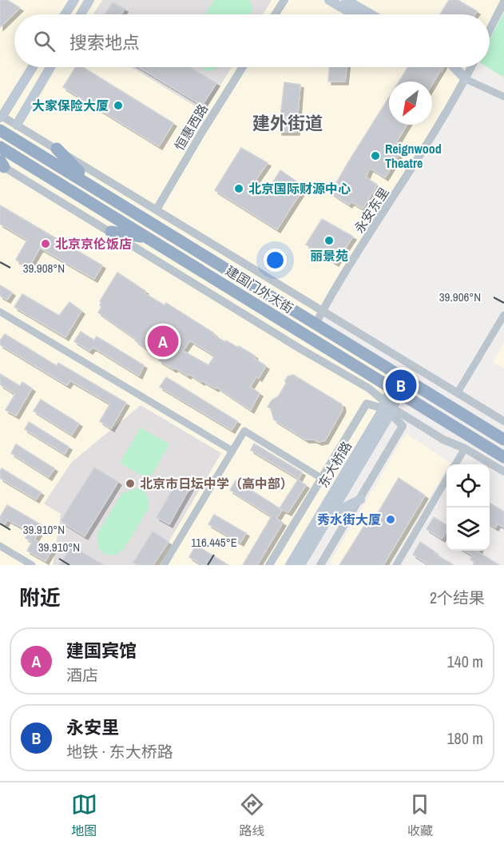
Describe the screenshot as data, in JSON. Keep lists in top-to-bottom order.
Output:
{
  "streets": {
    "highway": ["建国门外大街"],
    "main road": ["东大桥路"],
    "street": ["恒惠西路", "永安东里"]
  },
  "crossings": [
    ["恒惠西路", "建国门外大街"],
    ["永安东里", "建国门外大街"],
    ["建国门外大街", "东大桥路"]
  ],
  "districts": ["建外街道"],
  "places": [
    "大家保险大厦",
    "Reignwood Theatre",
    "北京国际财源中心",
    "丽景苑",
    "北京京伦饭店",
    "北京市日坛中学（高中部）",
    "秀水街大厦"
  ],
  "north": "bottom left",
  "page": {
    "search": "搜索地点",
    "pins": ["A", "B"],
    "heading": ["附近", "2个结果"],
    "list": [
      {
        "mark": "A",
        "name": "建国宾馆",
        "note": "酒店",
        "value": "140 m"
      },
      {
        "mark": "B",
        "name": "永安里",
        "note": "地铁 · 东大桥路",
        "value": "180 m"
      }
    ],
    "nav": ["地图", "路线", "收藏"]
  },
  "coordinates": [
    "39.908°N",
    "39.906°N",
    "39.910°N",
    "116.445°E"
  ]
}
